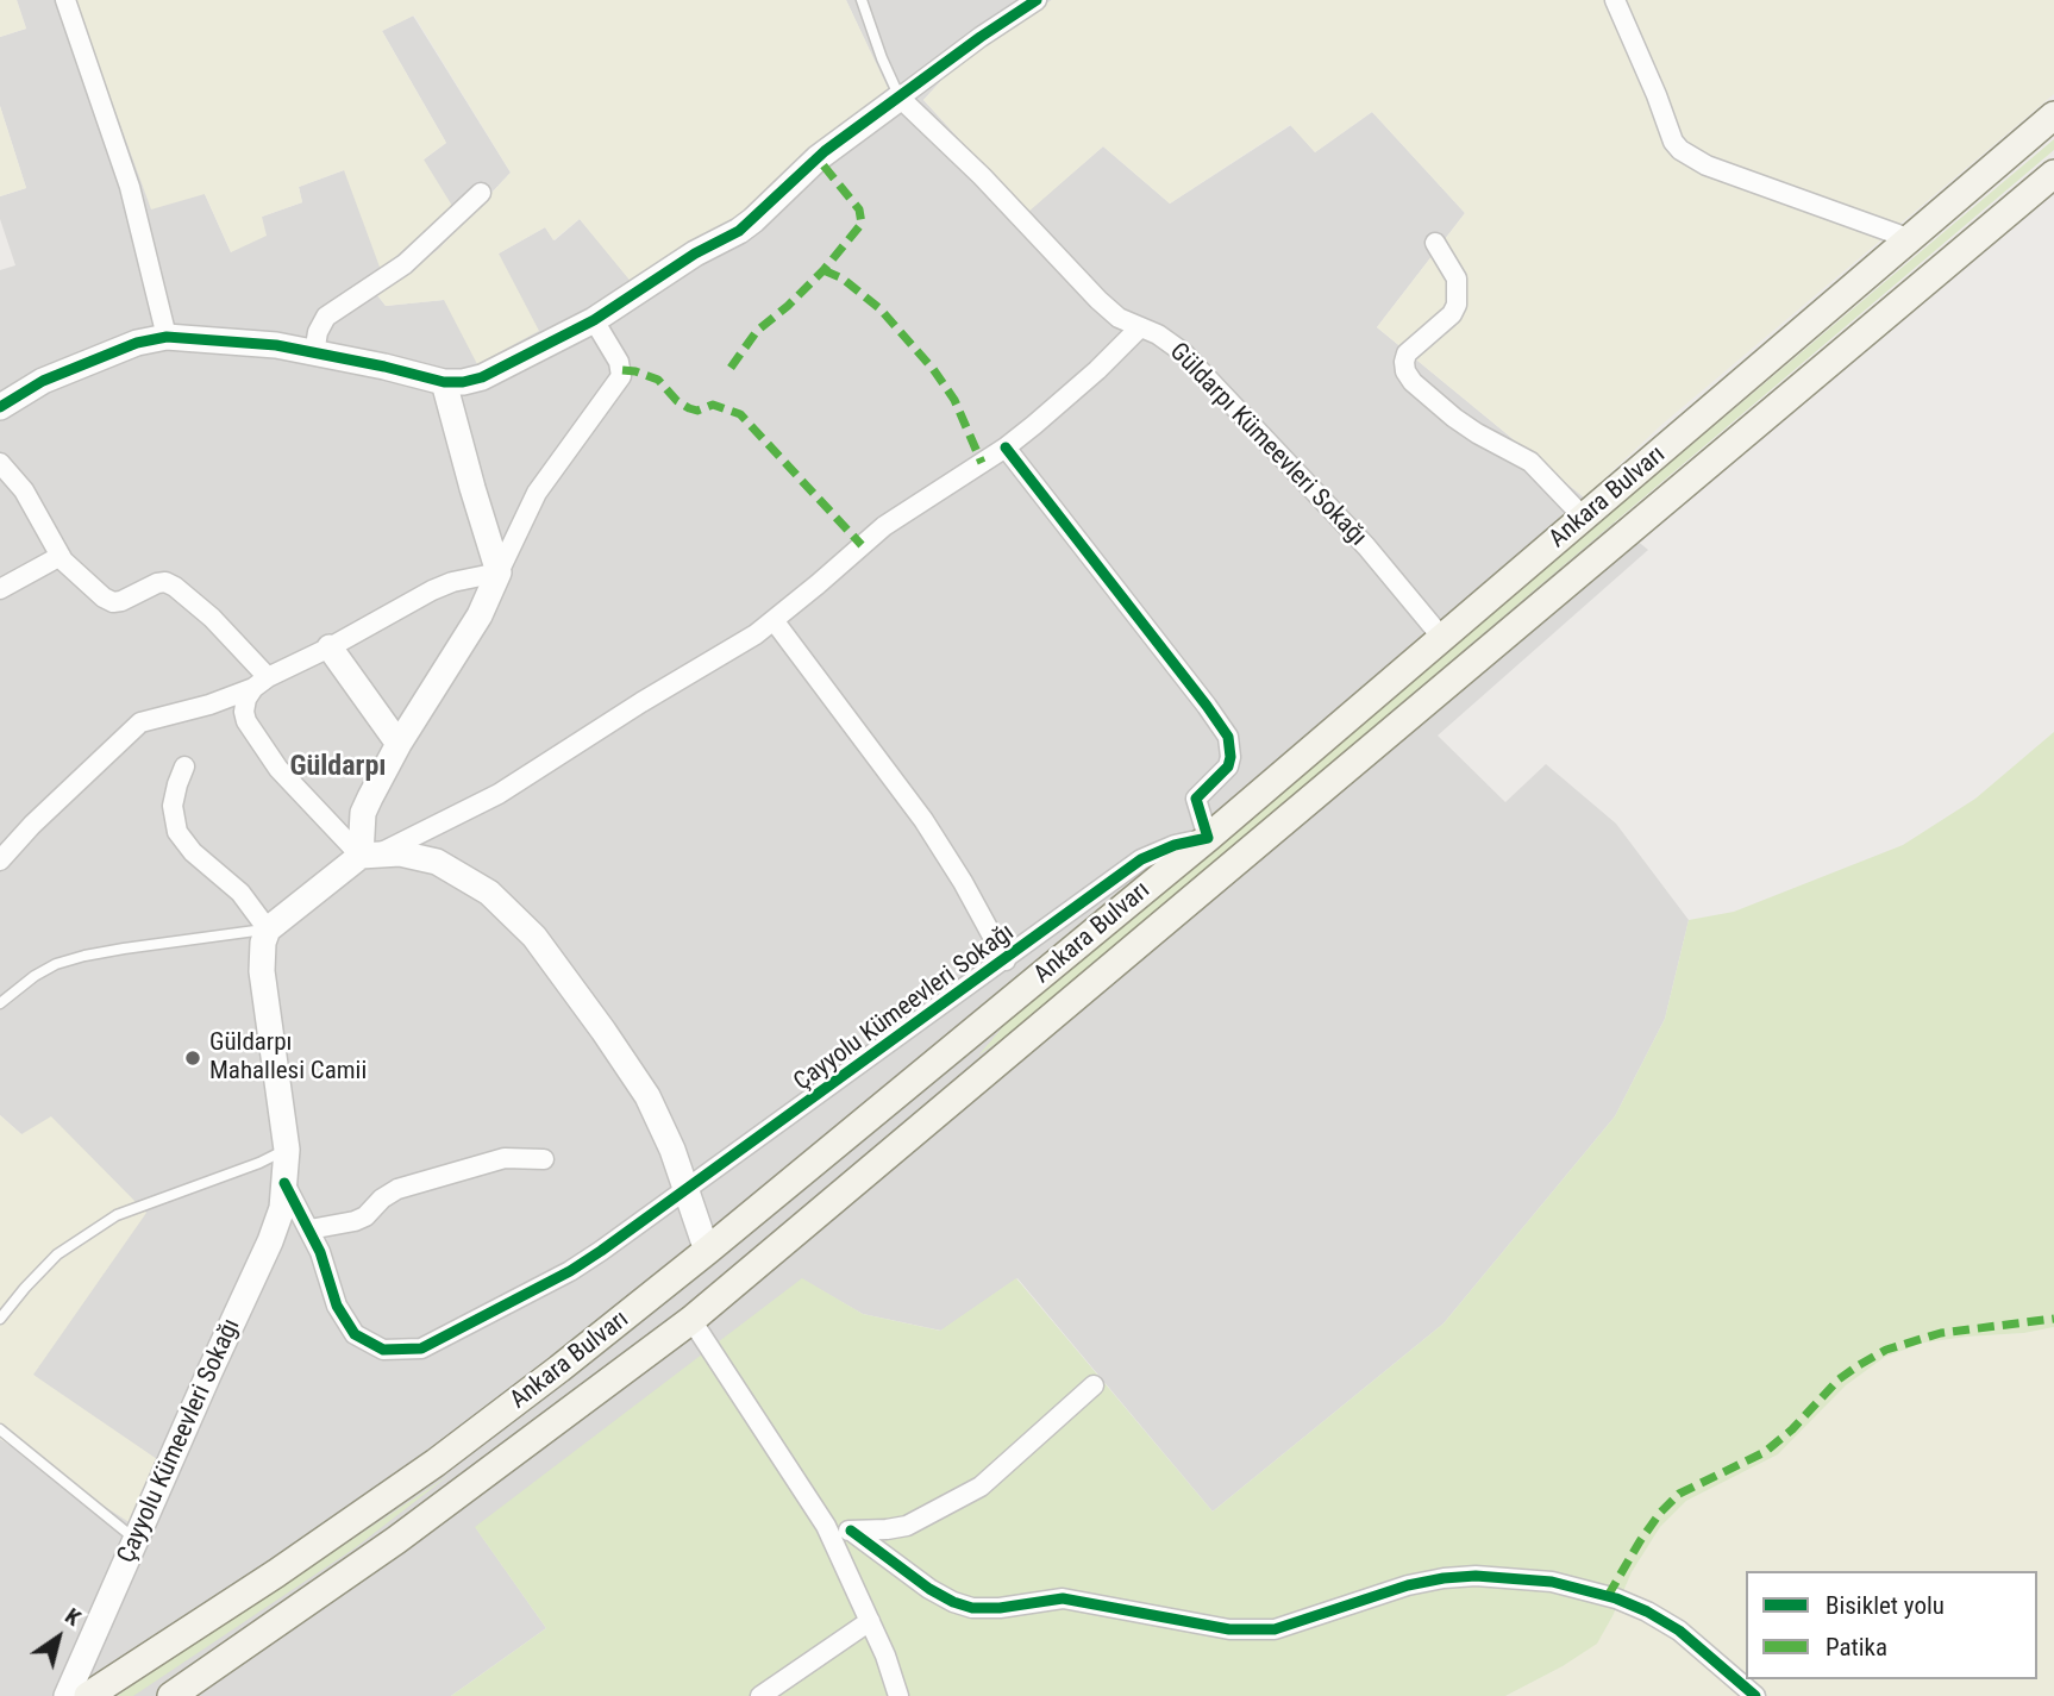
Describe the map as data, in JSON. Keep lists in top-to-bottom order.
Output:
{
  "streets": {
    "main road": ["Ankara Bulvarı"],
    "street": ["Güldarpı Kümeevleri Sokağı", "Çayyolu Kümeevleri Sokağı"]
  },
  "crossings": [
    ["Güldarpı Kümeevleri Sokağı", "Ankara Bulvarı"],
    ["Ankara Bulvarı", "Çayyolu Kümeevleri Sokağı"]
  ],
  "districts": ["Güldarpı"],
  "places": ["Güldarpı Mahallesi Camii"],
  "legend": ["Bisiklet yolu", "Patika"],
  "north": "top right"
}
